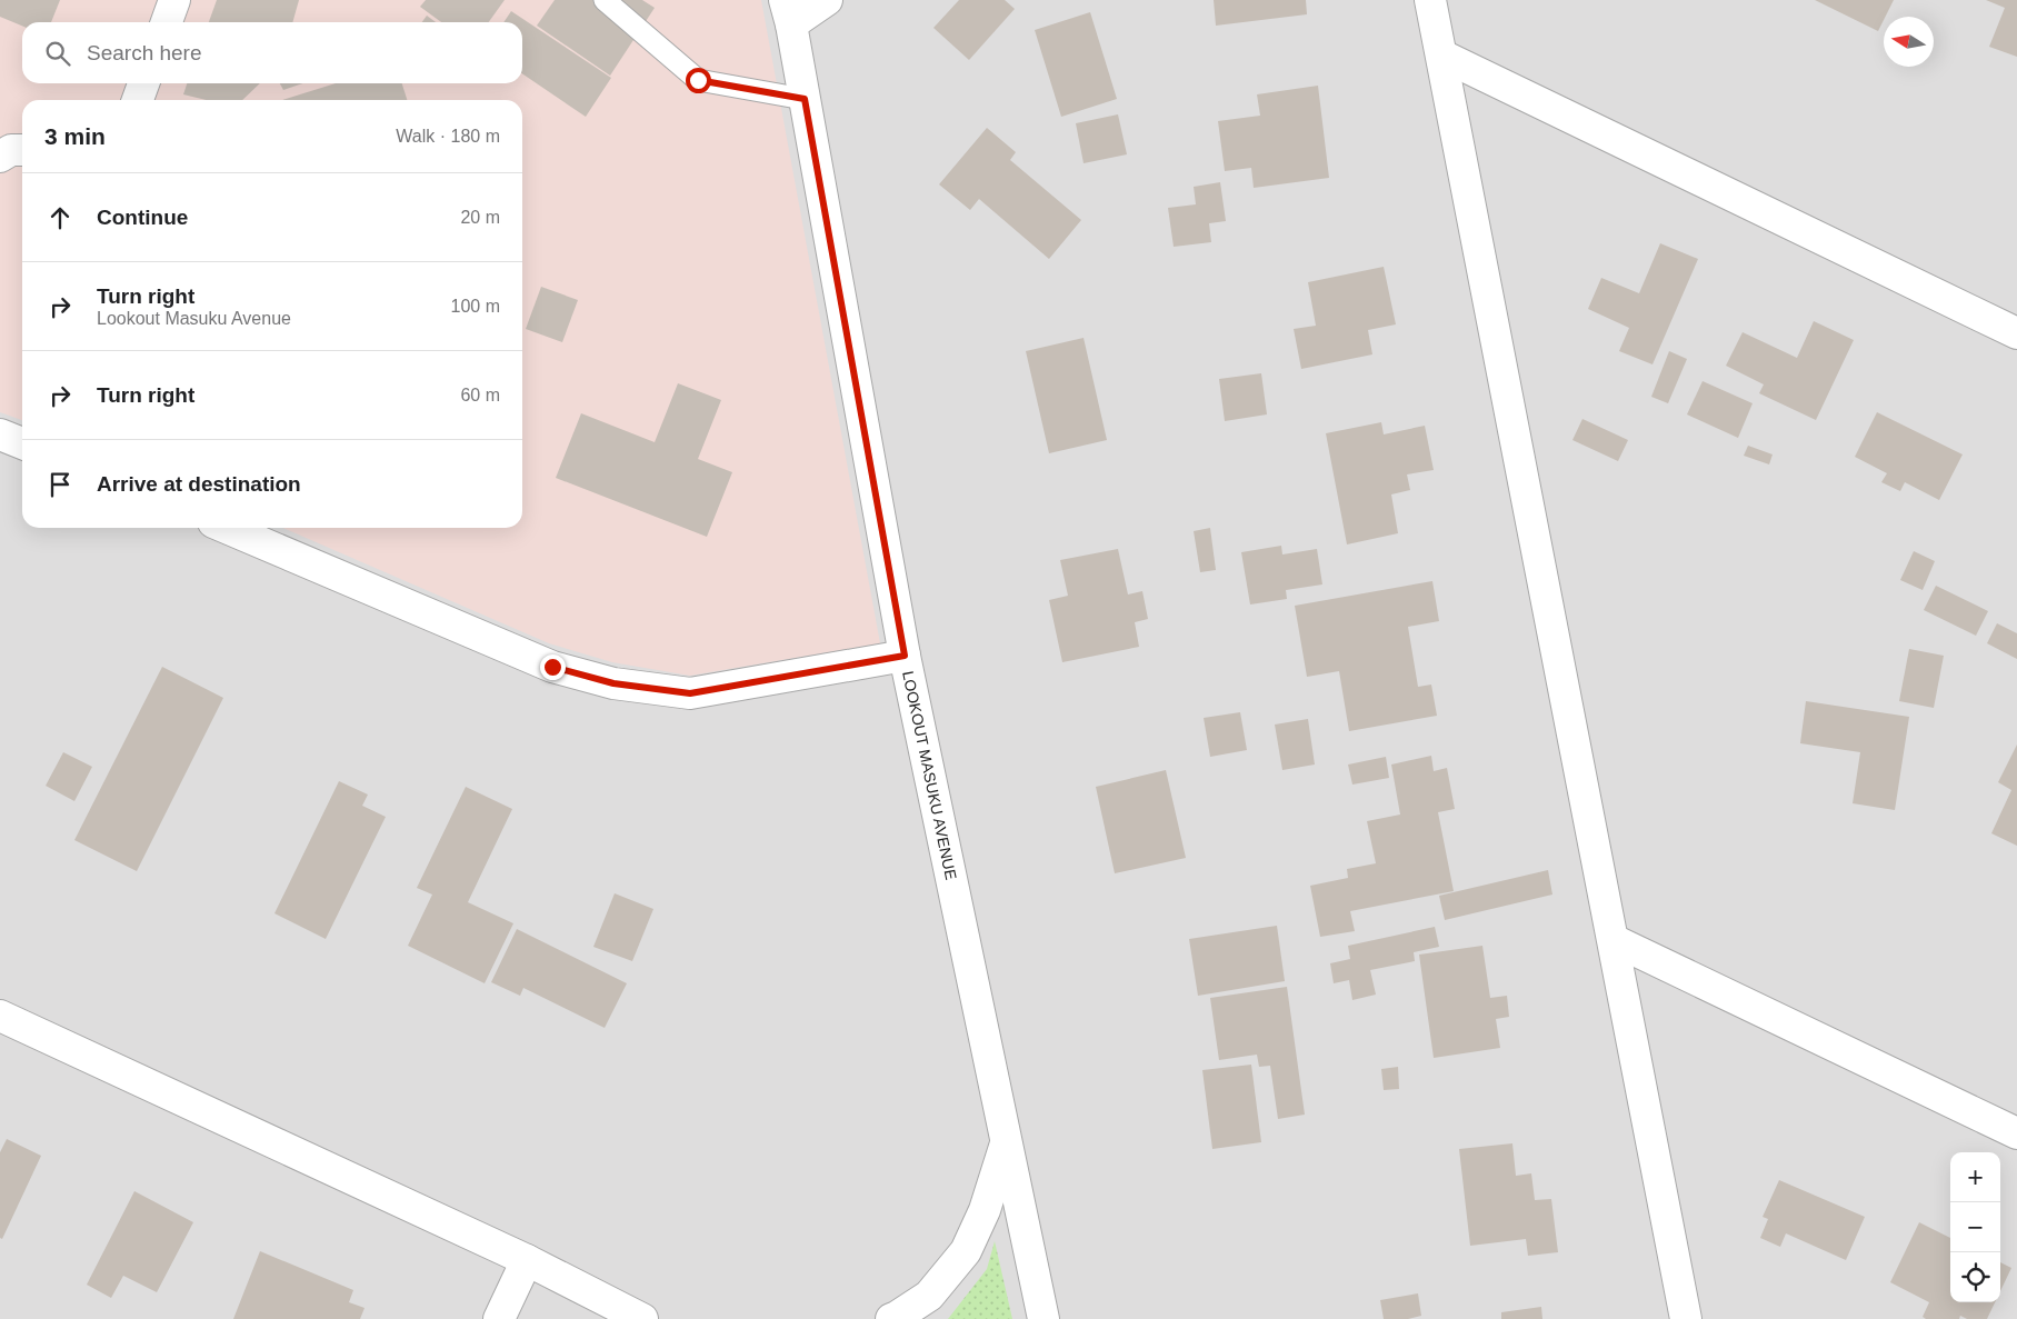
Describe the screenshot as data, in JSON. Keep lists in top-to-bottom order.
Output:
{
  "streets": {
    "street": ["LOOKOUT MASUKU AVENUE"]
  },
  "north": "left",
  "page": {
    "search": "Search here",
    "heading": ["3 min", "Walk · 180 m"],
    "list": [
      ["Continue", "20 m"],
      ["Turn right", "Lookout Masuku Avenue", "100 m"],
      ["Turn right", "60 m"],
      "Arrive at destination"
    ],
    "map_buttons": ["+", "−"]
  }
}
